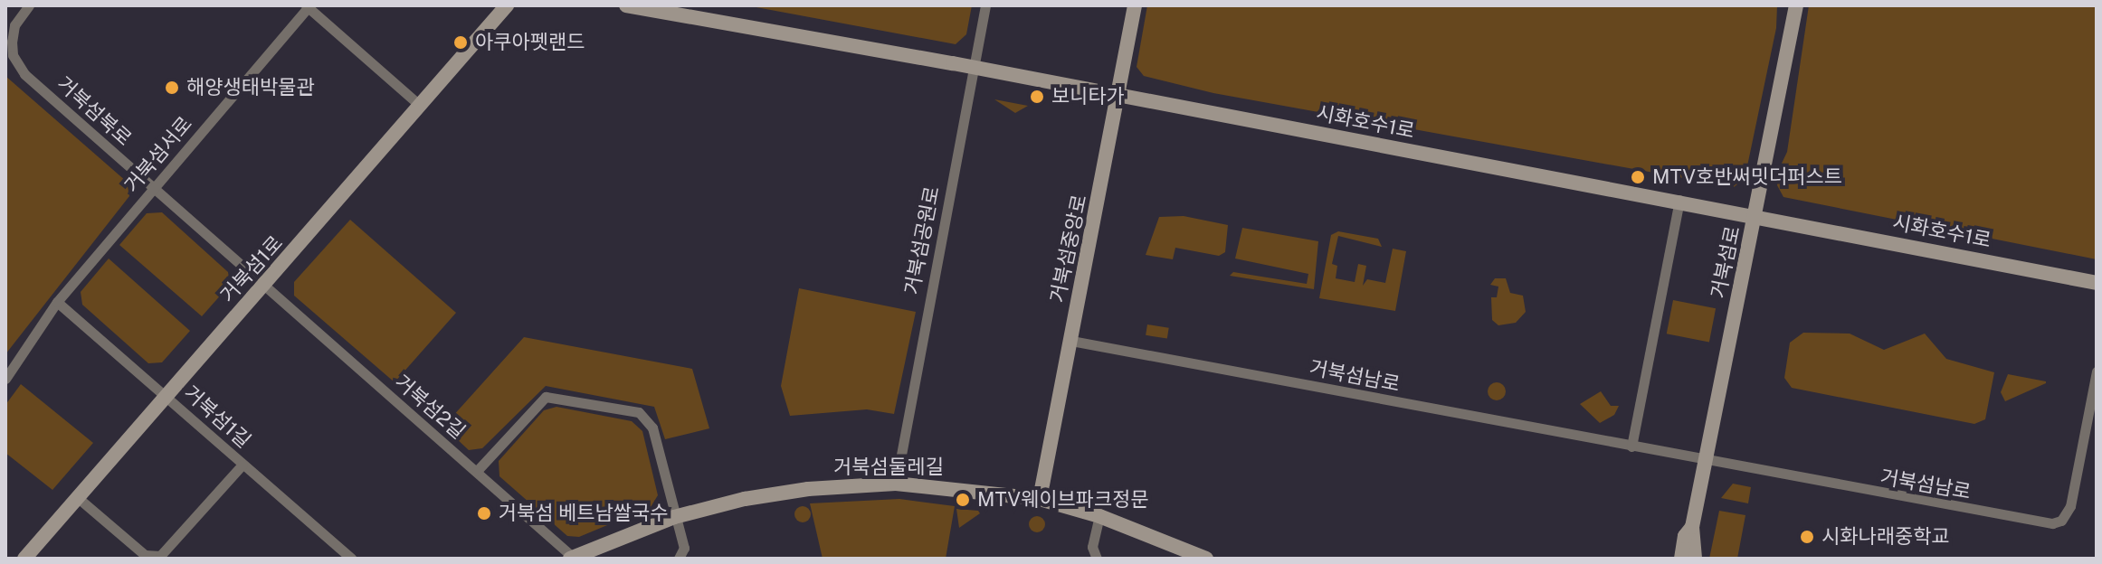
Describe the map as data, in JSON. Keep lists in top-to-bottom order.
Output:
{
  "streets": {
    "street": [
      "거북섬북로",
      "시화호수1로",
      "거북섬서로",
      "거북섬공원로",
      "거북섬중앙로",
      "거북섬로",
      "거북섬1로",
      "거북섬남로",
      "거북섬2길",
      "거북섬1길",
      "거북섬둘레길"
    ]
  },
  "crossings": [
    ["거북섬북로", "거북섬서로"],
    ["거북섬북로", "거북섬1로"],
    ["거북섬북로", "거북섬2길"],
    ["시화호수1로", "거북섬공원로"],
    ["시화호수1로", "거북섬중앙로"],
    ["시화호수1로", "거북섬로"],
    ["거북섬서로", "거북섬1로"],
    ["거북섬서로", "거북섬1길"],
    ["거북섬공원로", "거북섬둘레길"],
    ["거북섬중앙로", "거북섬남로"],
    ["거북섬중앙로", "거북섬둘레길"],
    ["거북섬로", "거북섬남로"],
    ["거북섬1로", "거북섬2길"],
    ["거북섬1로", "거북섬1길"],
    ["거북섬2길", "거북섬둘레길"]
  ],
  "places": [
    "아쿠아펫랜드",
    "해양생태박물관",
    "보니타가",
    "MTV호반써밋더퍼스트",
    "MTV웨이브파크정문",
    "거북섬 베트남쌀국수",
    "시화나래중학교"
  ]
}
